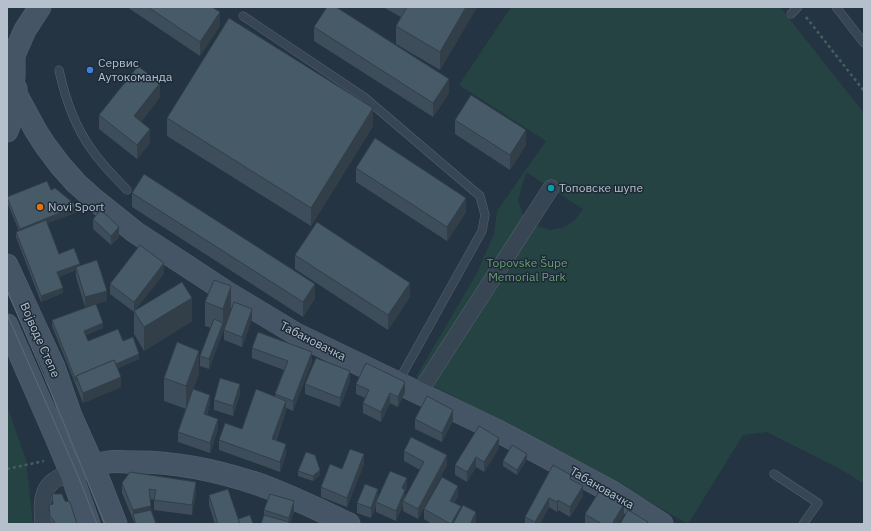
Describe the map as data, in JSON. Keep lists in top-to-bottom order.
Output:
{
  "streets": {
    "street": ["Војводе Степе", "Табановачка"]
  },
  "parks": ["Topovske Šupe Memorial Park"],
  "places": ["Сервис Аутокоманда", "Топовске шупе", "Novi Sport"]
}
